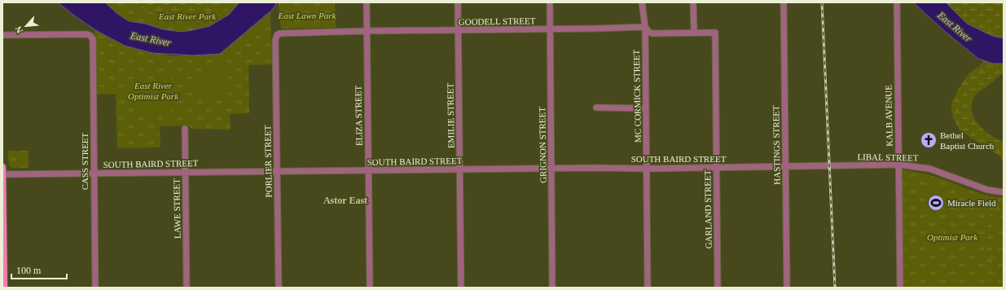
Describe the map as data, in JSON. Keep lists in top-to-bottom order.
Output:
{
  "streets": {
    "street": [
      "GOODELL STREET",
      "MC CORMICK STREET",
      "ELIZA STREET",
      "EMILIE STREET",
      "KALB AVENUE",
      "GRIGNON STREET",
      "HASTINGS STREET",
      "LIBAL STREET",
      "SOUTH BAIRD STREET",
      "CASS STREET",
      "PORLIER STREET",
      "LAWE STREET",
      "GARLAND STREET"
    ]
  },
  "crossings": [
    ["GOODELL STREET", "MC CORMICK STREET"],
    ["GOODELL STREET", "ELIZA STREET"],
    ["GOODELL STREET", "EMILIE STREET"],
    ["GOODELL STREET", "GRIGNON STREET"],
    ["GOODELL STREET", "PORLIER STREET"],
    ["GOODELL STREET", "GARLAND STREET"],
    ["MC CORMICK STREET", "SOUTH BAIRD STREET"],
    ["ELIZA STREET", "SOUTH BAIRD STREET"],
    ["EMILIE STREET", "SOUTH BAIRD STREET"],
    ["KALB AVENUE", "LIBAL STREET"],
    ["GRIGNON STREET", "SOUTH BAIRD STREET"],
    ["HASTINGS STREET", "SOUTH BAIRD STREET"],
    ["LIBAL STREET", "SOUTH BAIRD STREET"],
    ["SOUTH BAIRD STREET", "CASS STREET"],
    ["SOUTH BAIRD STREET", "PORLIER STREET"],
    ["SOUTH BAIRD STREET", "LAWE STREET"],
    ["SOUTH BAIRD STREET", "GARLAND STREET"]
  ],
  "districts": ["Astor East"],
  "water": ["East River"],
  "parks": [
    "East Lawn Park",
    "East River Park",
    "East River Optimist Park",
    "Optimist Park"
  ],
  "places": {
    "church": ["Bethel Baptist Church"],
    "sports": ["Miracle Field"]
  },
  "scale_bar": "100 m",
  "north": "bottom left"
}
